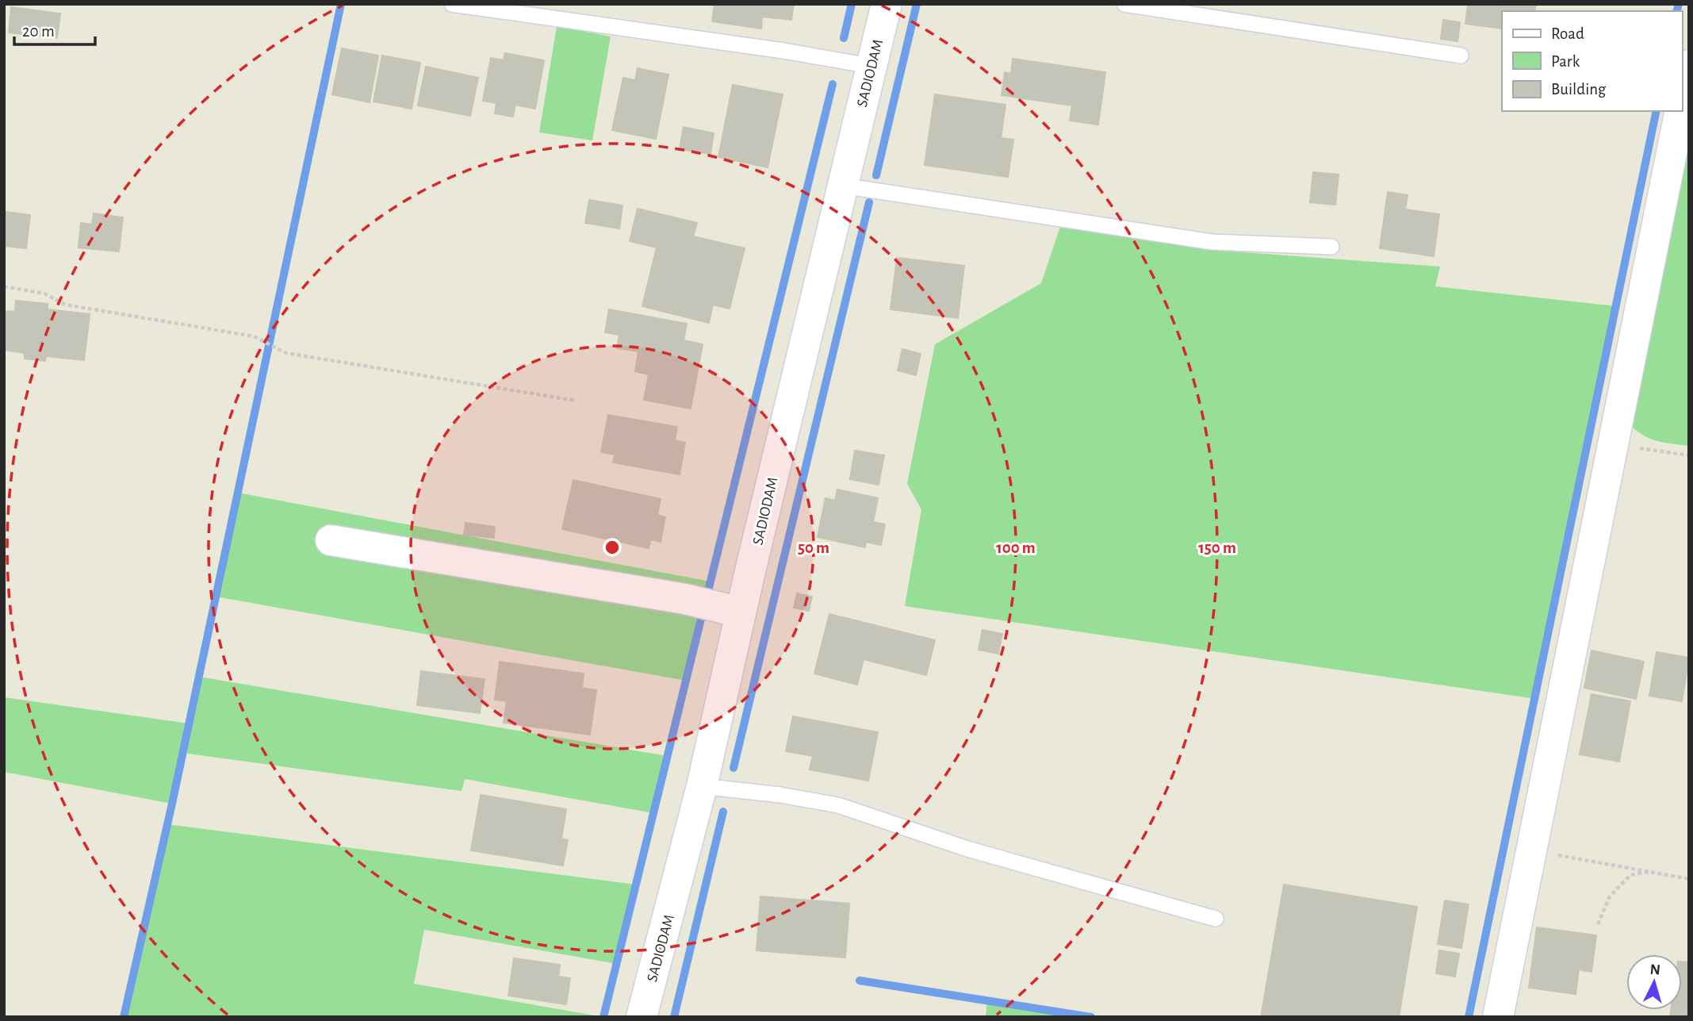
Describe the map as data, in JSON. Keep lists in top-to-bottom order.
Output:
{
  "streets": {
    "street": ["SADIODAM"]
  },
  "legend": ["Road", "Park", "Building"],
  "scale_bar": "20 m",
  "north": "top",
  "rings": ["50 m", "100 m", "150 m"]
}
